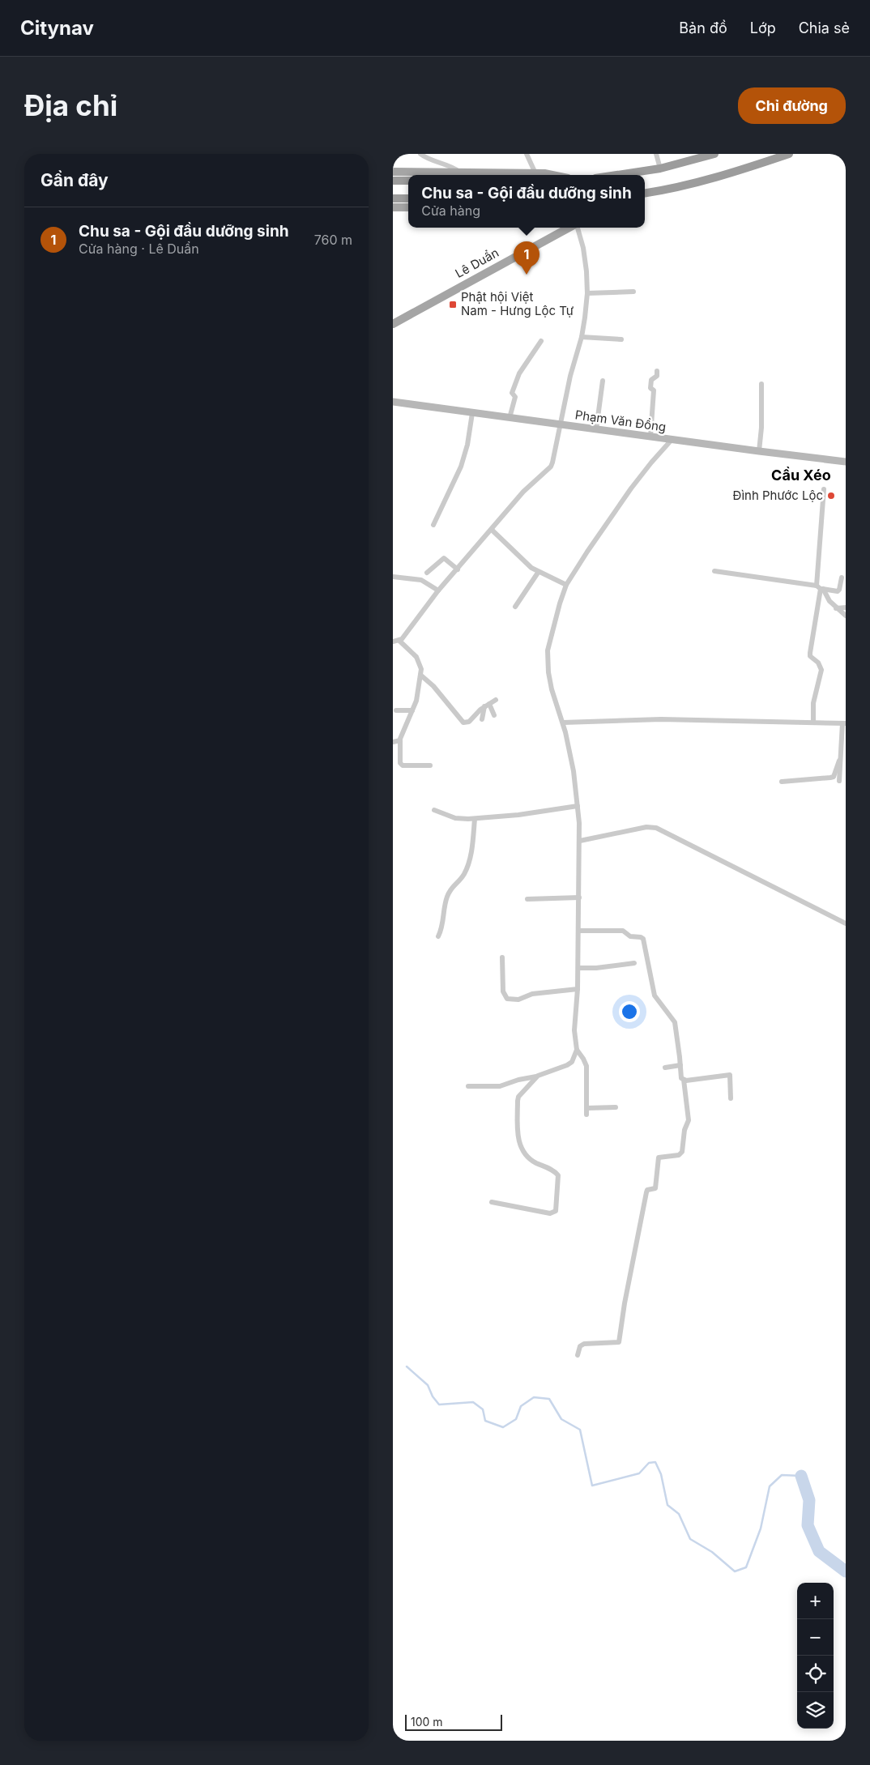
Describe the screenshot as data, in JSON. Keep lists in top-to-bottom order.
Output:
{
  "streets": {
    "main road": ["Lê Duẩn", "Phạm Văn Đồng"]
  },
  "districts": ["Cầu Xéo"],
  "places": {
    "transit": ["Phật hội Việt Nam - Hưng Lộc Tự"],
    "other": ["Đình Phước Lộc"]
  },
  "scale_bar": "100 m",
  "page": {
    "header": "Citynav",
    "nav": ["Bản đồ", "Lớp", "Chia sẻ"],
    "buttons": "Chỉ đường",
    "title": "Địa chỉ",
    "heading": "Gần đây",
    "popup": ["Chu sa - Gội đầu dưỡng sinh", "Cửa hàng"],
    "list": [
      {
        "mark": "1",
        "name": "Chu sa - Gội đầu dưỡng sinh",
        "note": "Cửa hàng · Lê Duẩn",
        "value": "760 m"
      }
    ],
    "pins": "1",
    "map_buttons": ["+", "−"],
    "scale": "100 m"
  }
}
